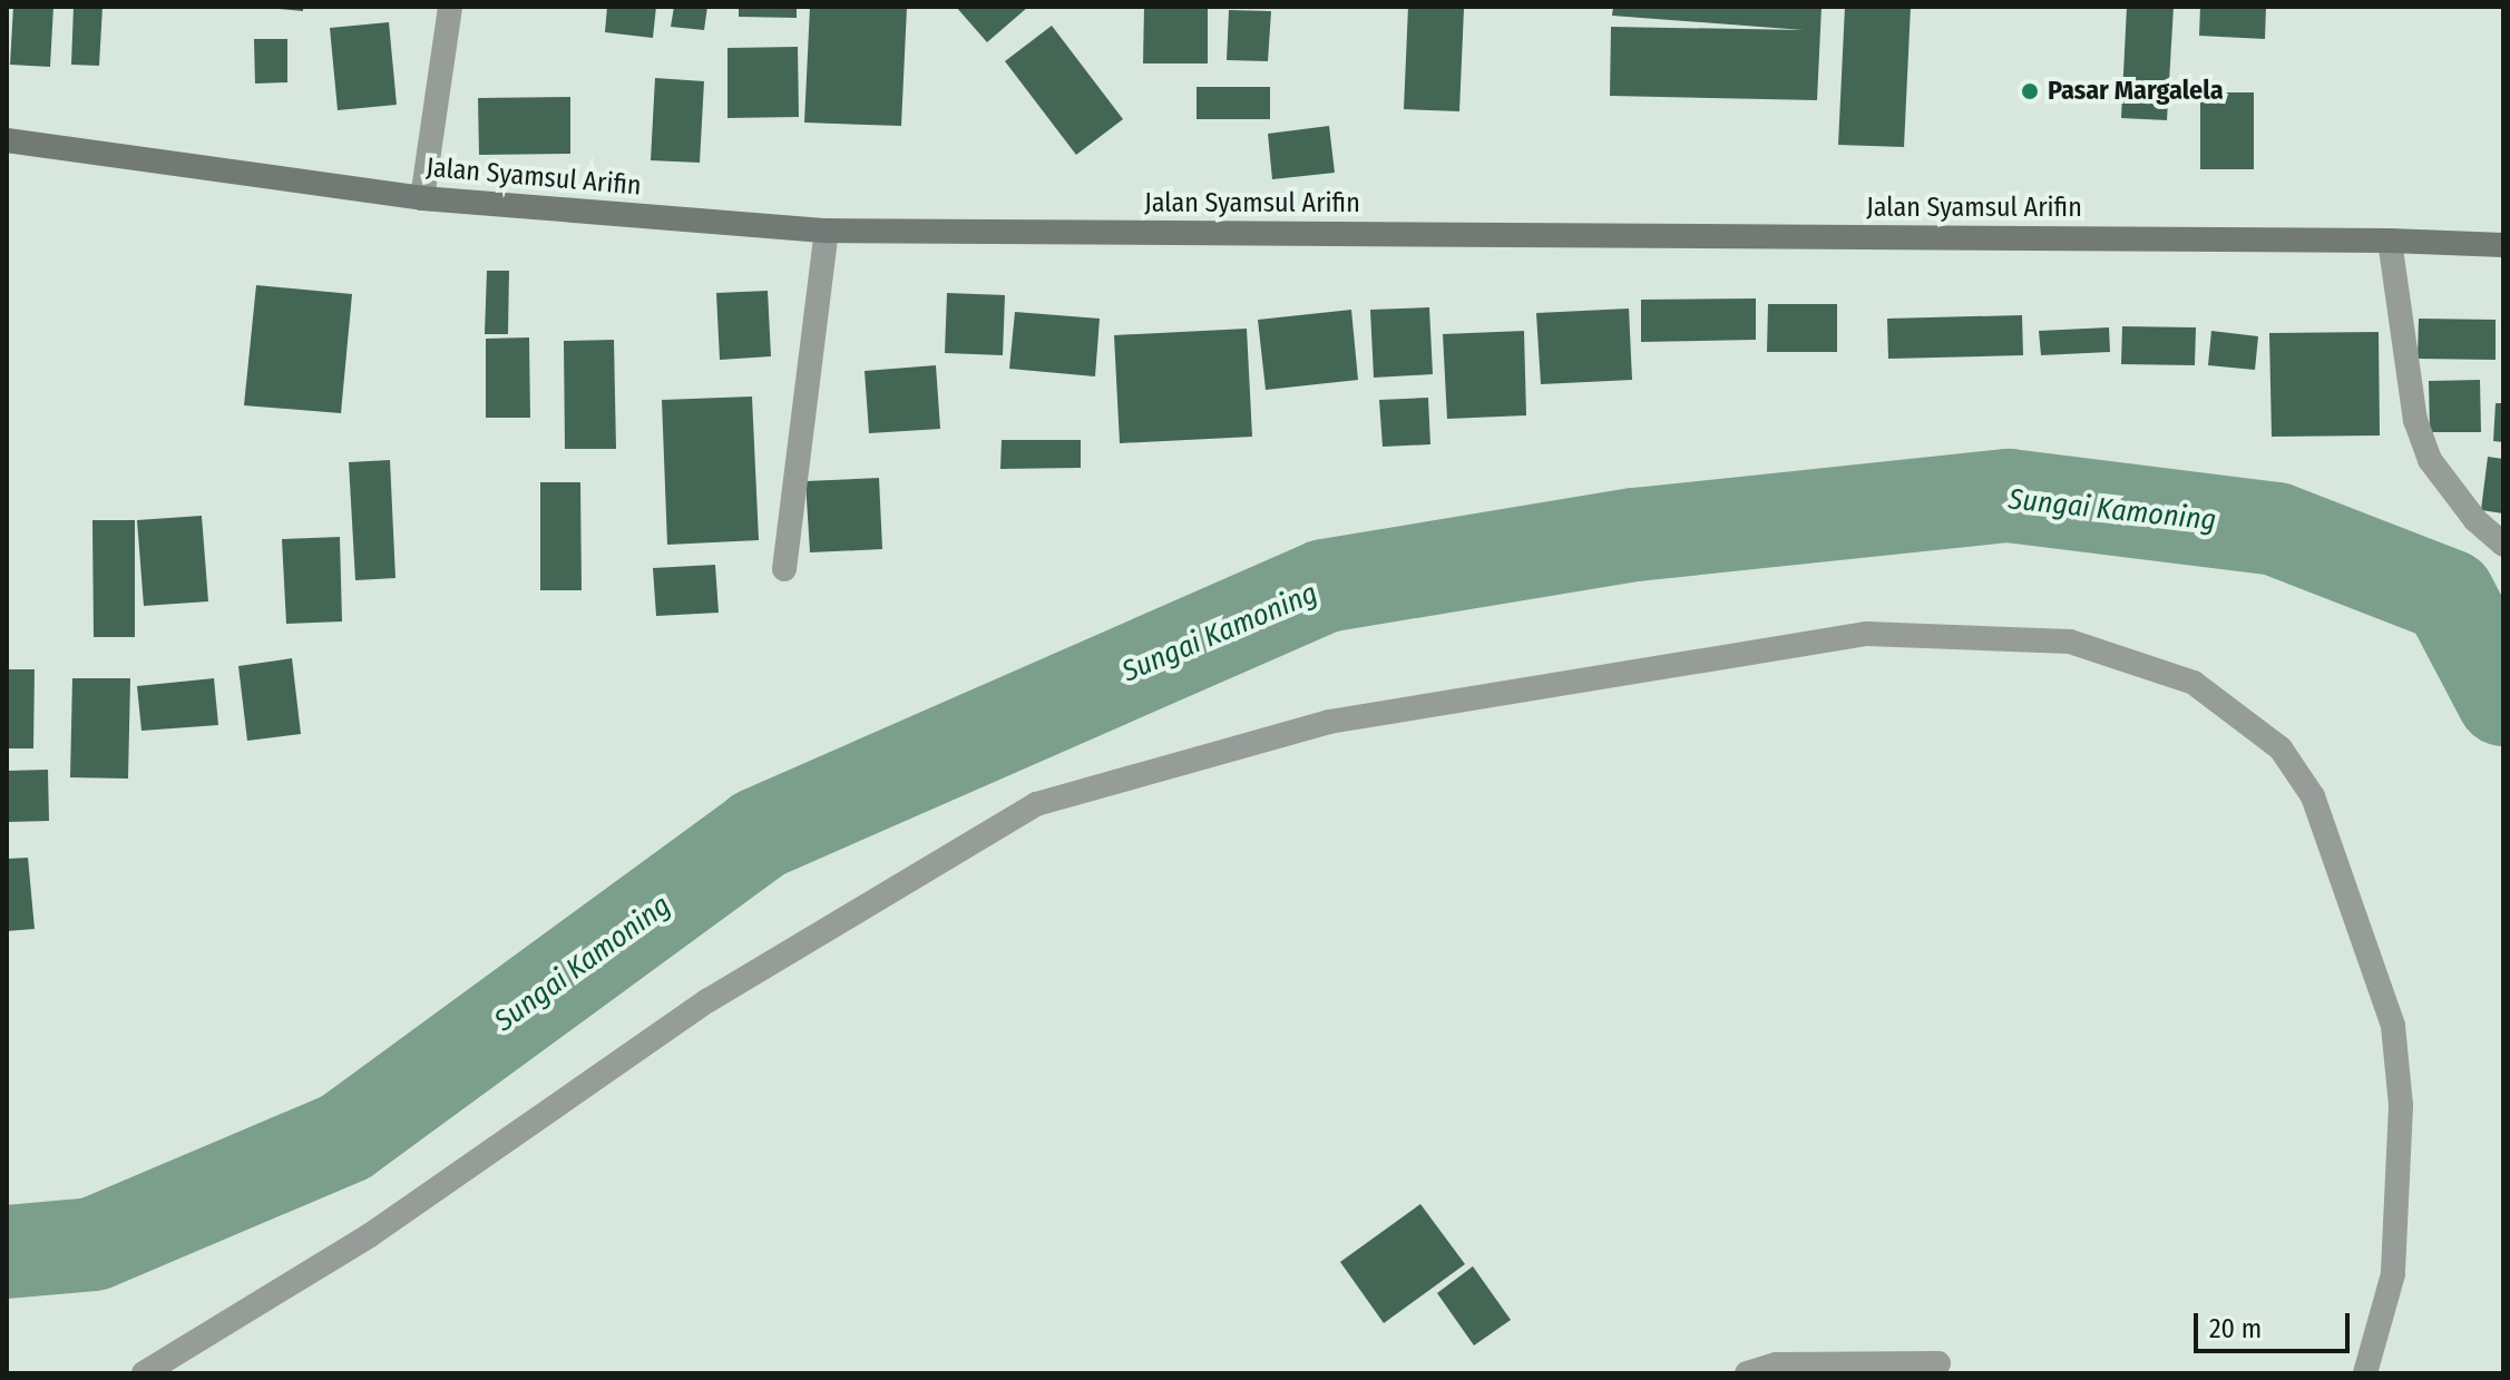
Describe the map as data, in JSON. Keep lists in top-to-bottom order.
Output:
{
  "streets": {
    "main road": ["Jalan Syamsul Arifin"]
  },
  "water": ["Sungai Kamoning"],
  "places": ["Pasar Margalela"],
  "scale_bar": "20 m"
}
